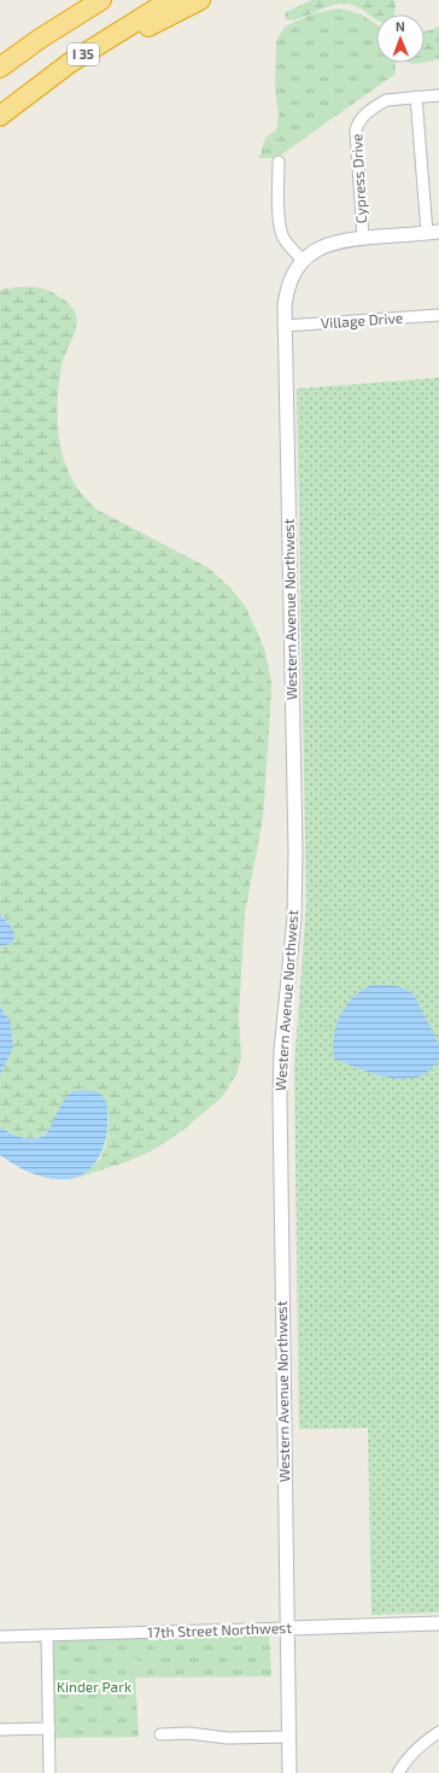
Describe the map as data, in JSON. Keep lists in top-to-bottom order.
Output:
{
  "streets": {
    "highway": ["I 35"],
    "street": [
      "Cypress Drive",
      "Village Drive",
      "Western Avenue Northwest",
      "17th Street Northwest"
    ]
  },
  "crossings": [
    ["Village Drive", "Western Avenue Northwest"],
    ["Western Avenue Northwest", "17th Street Northwest"]
  ],
  "parks": ["Kinder Park"],
  "north": "top"
}
